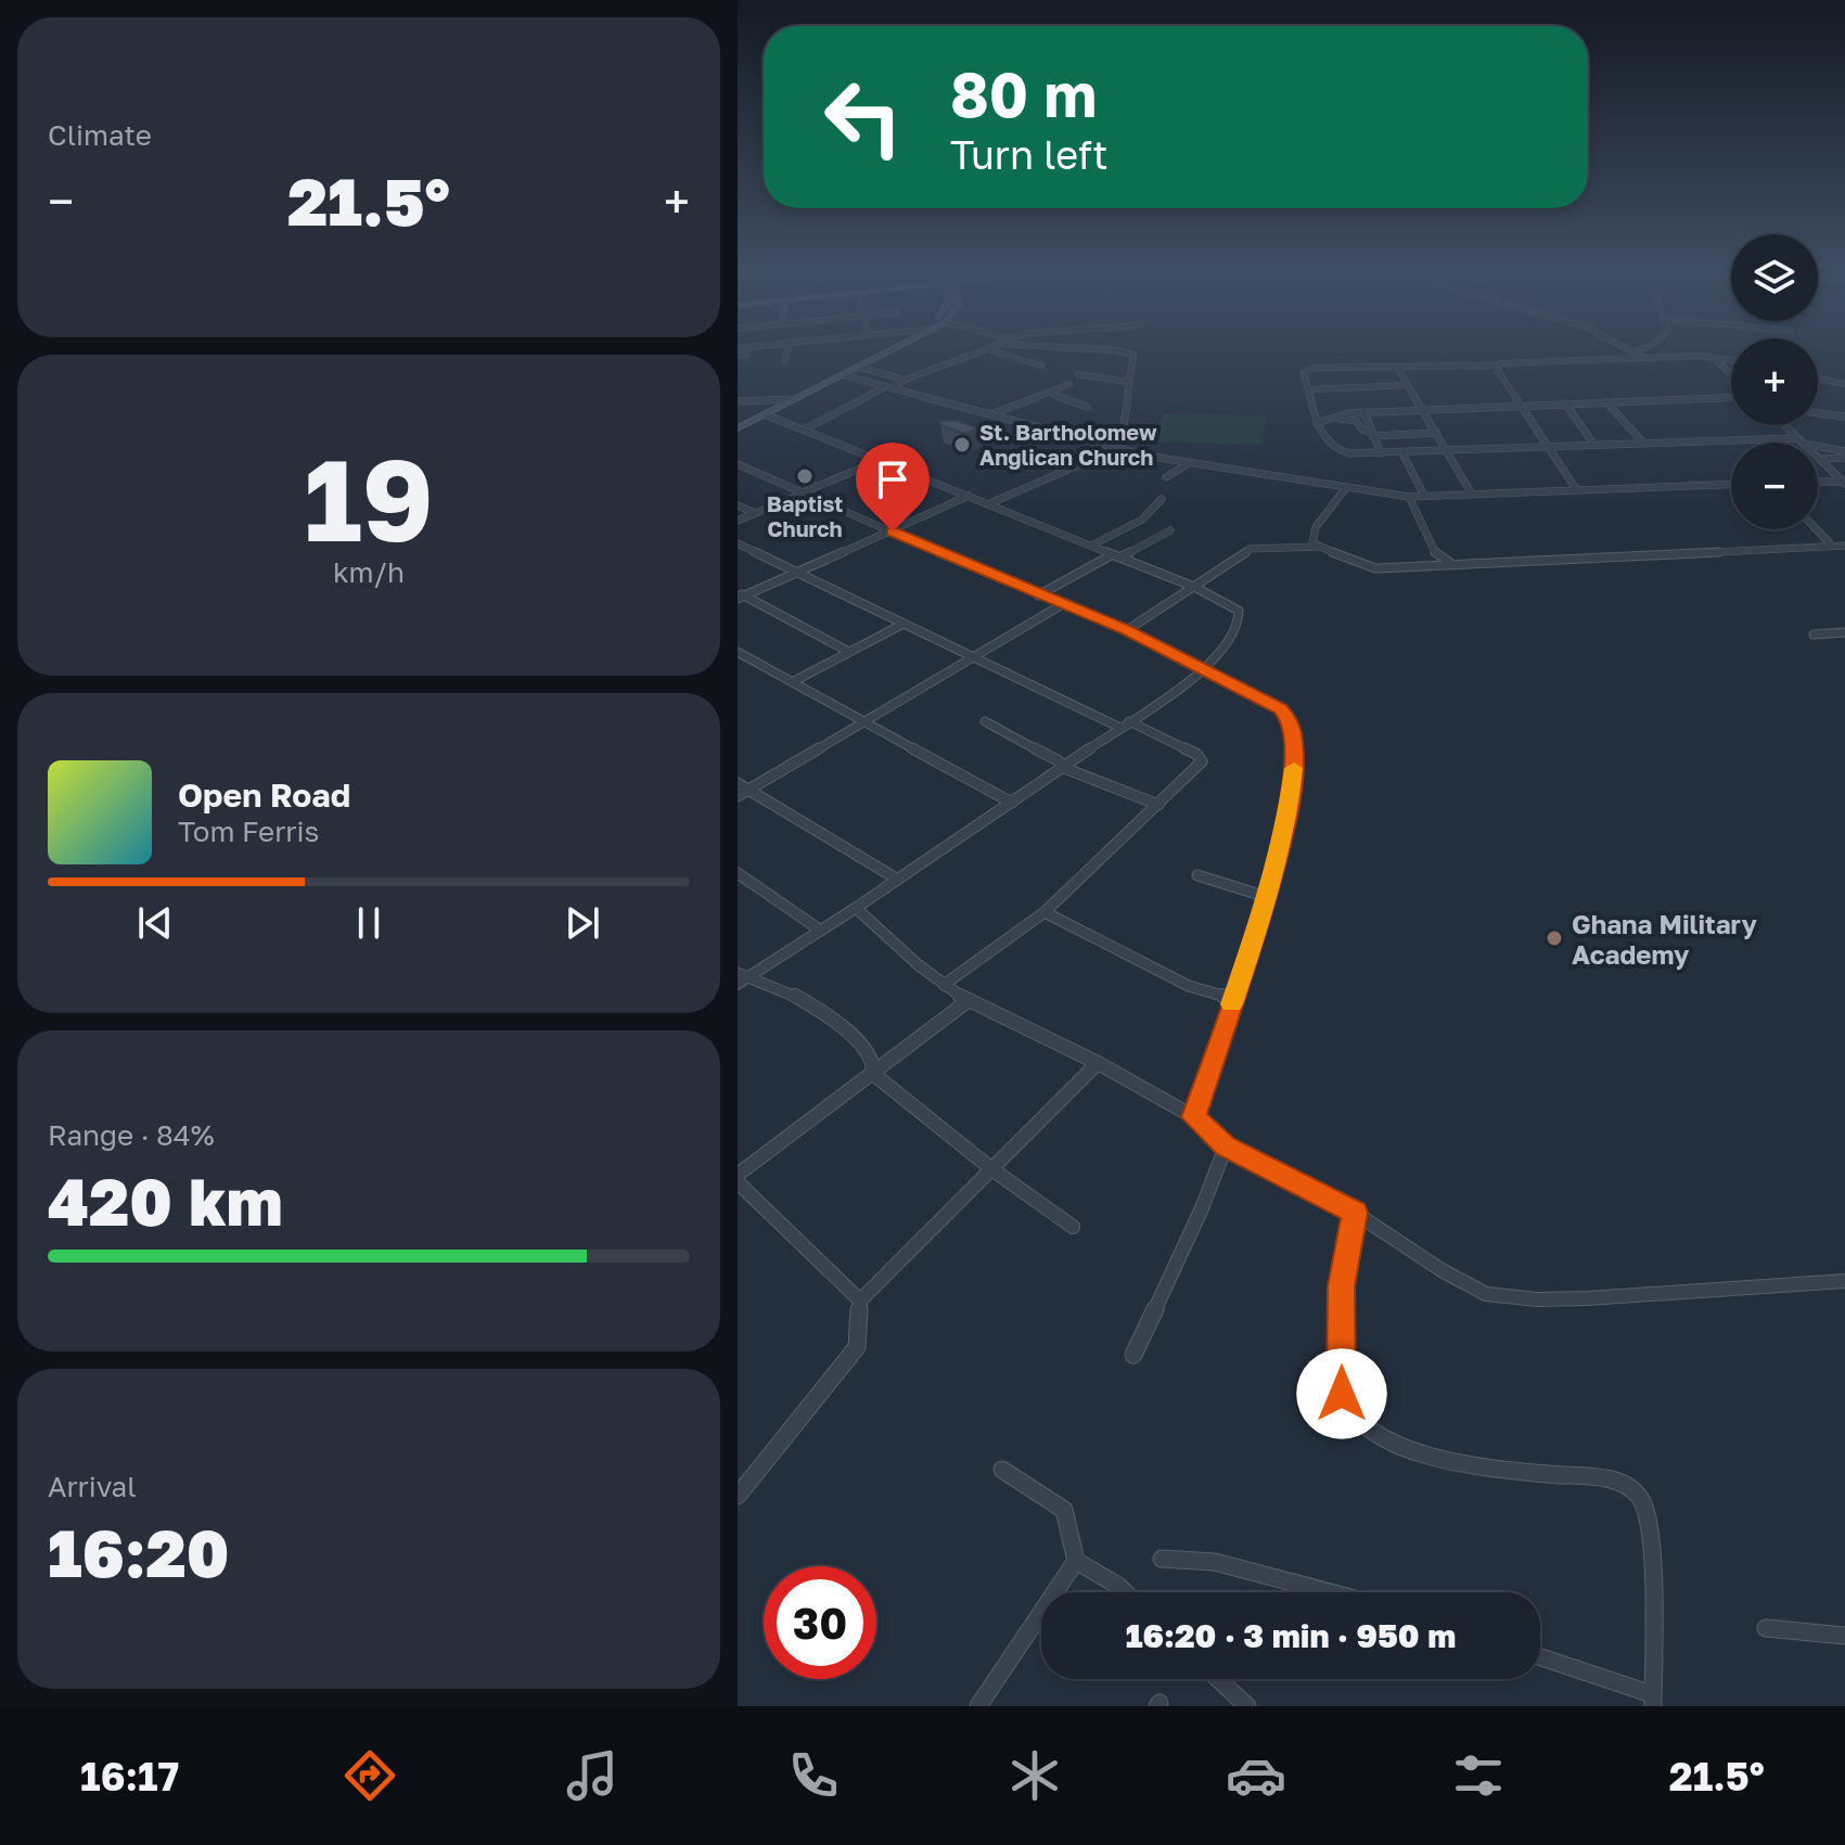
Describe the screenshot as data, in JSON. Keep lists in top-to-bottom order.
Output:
{
  "places": ["St. Bartholomew Anglican Church", "Baptist Church", "Ghana Military Academy"],
  "page": {
    "tile": [
      "Climate",
      ["19", "km/h"],
      ["Range · 84%", "420 km"],
      ["Arrival", "16:20"]
    ],
    "turn": ["80 m", "Turn left"],
    "heat": ["−", "21.5°", "+"],
    "map_buttons": ["+", "−"],
    "song": ["Open Road", "Tom Ferris"],
    "limit": "30",
    "trip": "16:20 · 3 min · 950 m",
    "tabs": ["16:17", "21.5°"]
  }
}
